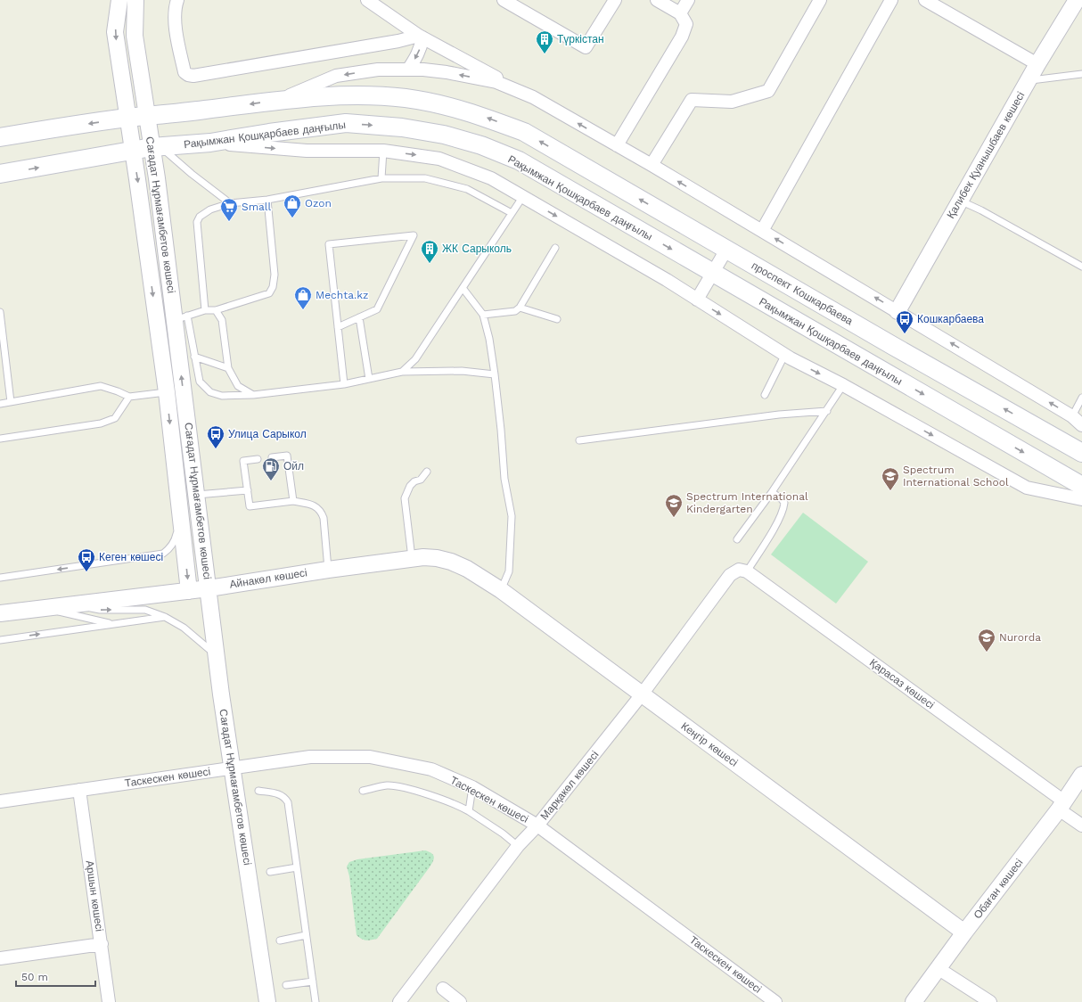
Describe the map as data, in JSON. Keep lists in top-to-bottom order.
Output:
{
  "streets": {
    "main road": ["Рақымжан Қошқарбаев даңғылы", "проспект Кошкарбаева"],
    "street": [
      "Қалибек Қуанышбаев көшесі",
      "Сағадат Нұрмағамбетов көшесі",
      "Айнакөл көшесі",
      "Қарасаз көшесі",
      "Кеңгір көшесі",
      "Таскескен көшесі",
      "Марқакөл көшесі",
      "Обаған көшесі",
      "Аршын көшесі"
    ]
  },
  "crossings": [
    ["Рақымжан Қошқарбаев даңғылы", "Сағадат Нұрмағамбетов көшесі"],
    ["Сағадат Нұрмағамбетов көшесі", "Айнакөл көшесі"],
    ["Сағадат Нұрмағамбетов көшесі", "Таскескен көшесі"],
    ["Айнакөл көшесі", "Кеңгір көшесі"],
    ["Қарасаз көшесі", "Марқакөл көшесі"],
    ["Қарасаз көшесі", "Обаған көшесі"],
    ["Кеңгір көшесі", "Марқакөл көшесі"],
    ["Кеңгір көшесі", "Обаған көшесі"],
    ["Таскескен көшесі", "Марқакөл көшесі"],
    ["Таскескен көшесі", "Аршын көшесі"]
  ],
  "one_way": ["Рақымжан Қошқарбаев даңғылы", "проспект Кошкарбаева"],
  "places": {
    "building": ["Түркістан", "ЖК Сарыколь"],
    "shop": ["Ozon", "Mechta.kz"],
    "supermarket": ["Small"],
    "bus stop": ["Кошкарбаева", "Улица Сарыкол", "Кеген көшесі"],
    "fuel station": ["Ойл"],
    "school or university": ["Spectrum International School", "Spectrum International Kindergarten", "Nurorda"]
  },
  "scale_bar": "50 m"
}
